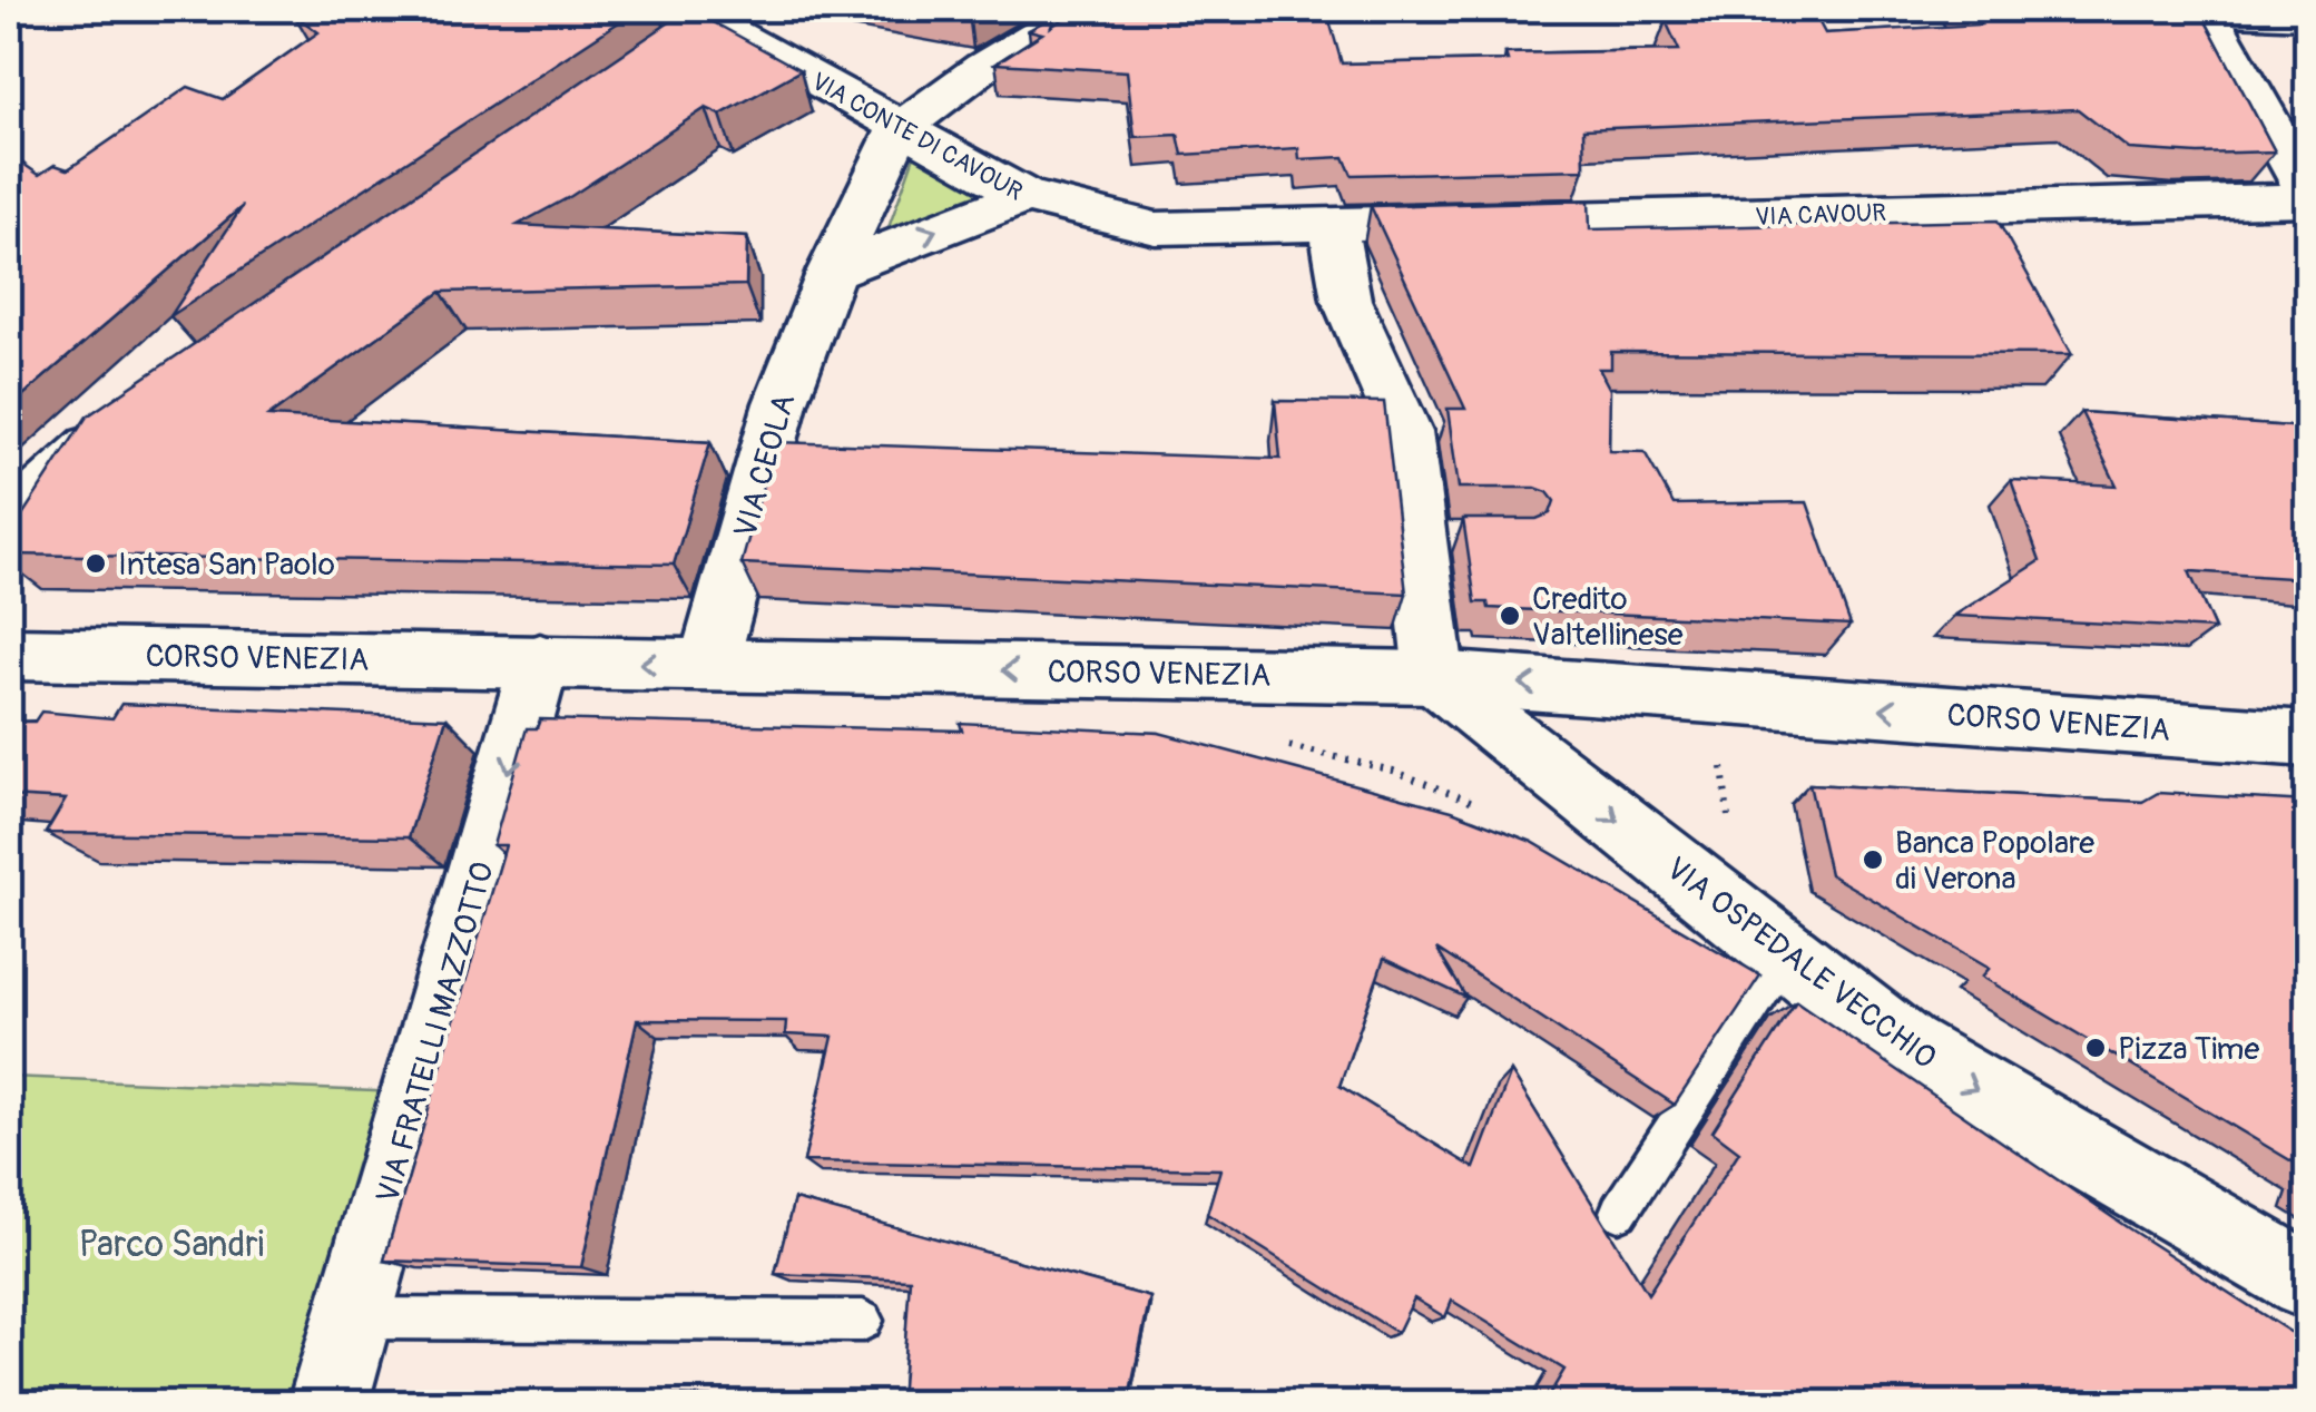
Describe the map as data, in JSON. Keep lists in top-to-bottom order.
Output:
{
  "streets": {
    "street": [
      "VIA CONTE DI CAVOUR",
      "VIA CAVOUR",
      "VIA CEOLA",
      "CORSO VENEZIA",
      "VIA OSPEDALE VECCHIO",
      "VIA FRATELLI MAZZOTTO"
    ]
  },
  "crossings": [
    ["VIA CONTE DI CAVOUR", "VIA CAVOUR"],
    ["VIA CONTE DI CAVOUR", "VIA CEOLA"],
    ["VIA CEOLA", "CORSO VENEZIA"],
    ["CORSO VENEZIA", "VIA OSPEDALE VECCHIO"],
    ["CORSO VENEZIA", "VIA FRATELLI MAZZOTTO"]
  ],
  "one_way": ["CORSO VENEZIA", "VIA OSPEDALE VECCHIO", "VIA FRATELLI MAZZOTTO"],
  "parks": ["Parco Sandri"],
  "places": [
    "Intesa San Paolo",
    "Credito Valtellinese",
    "Banca Popolare di Verona",
    "Pizza Time"
  ]
}
